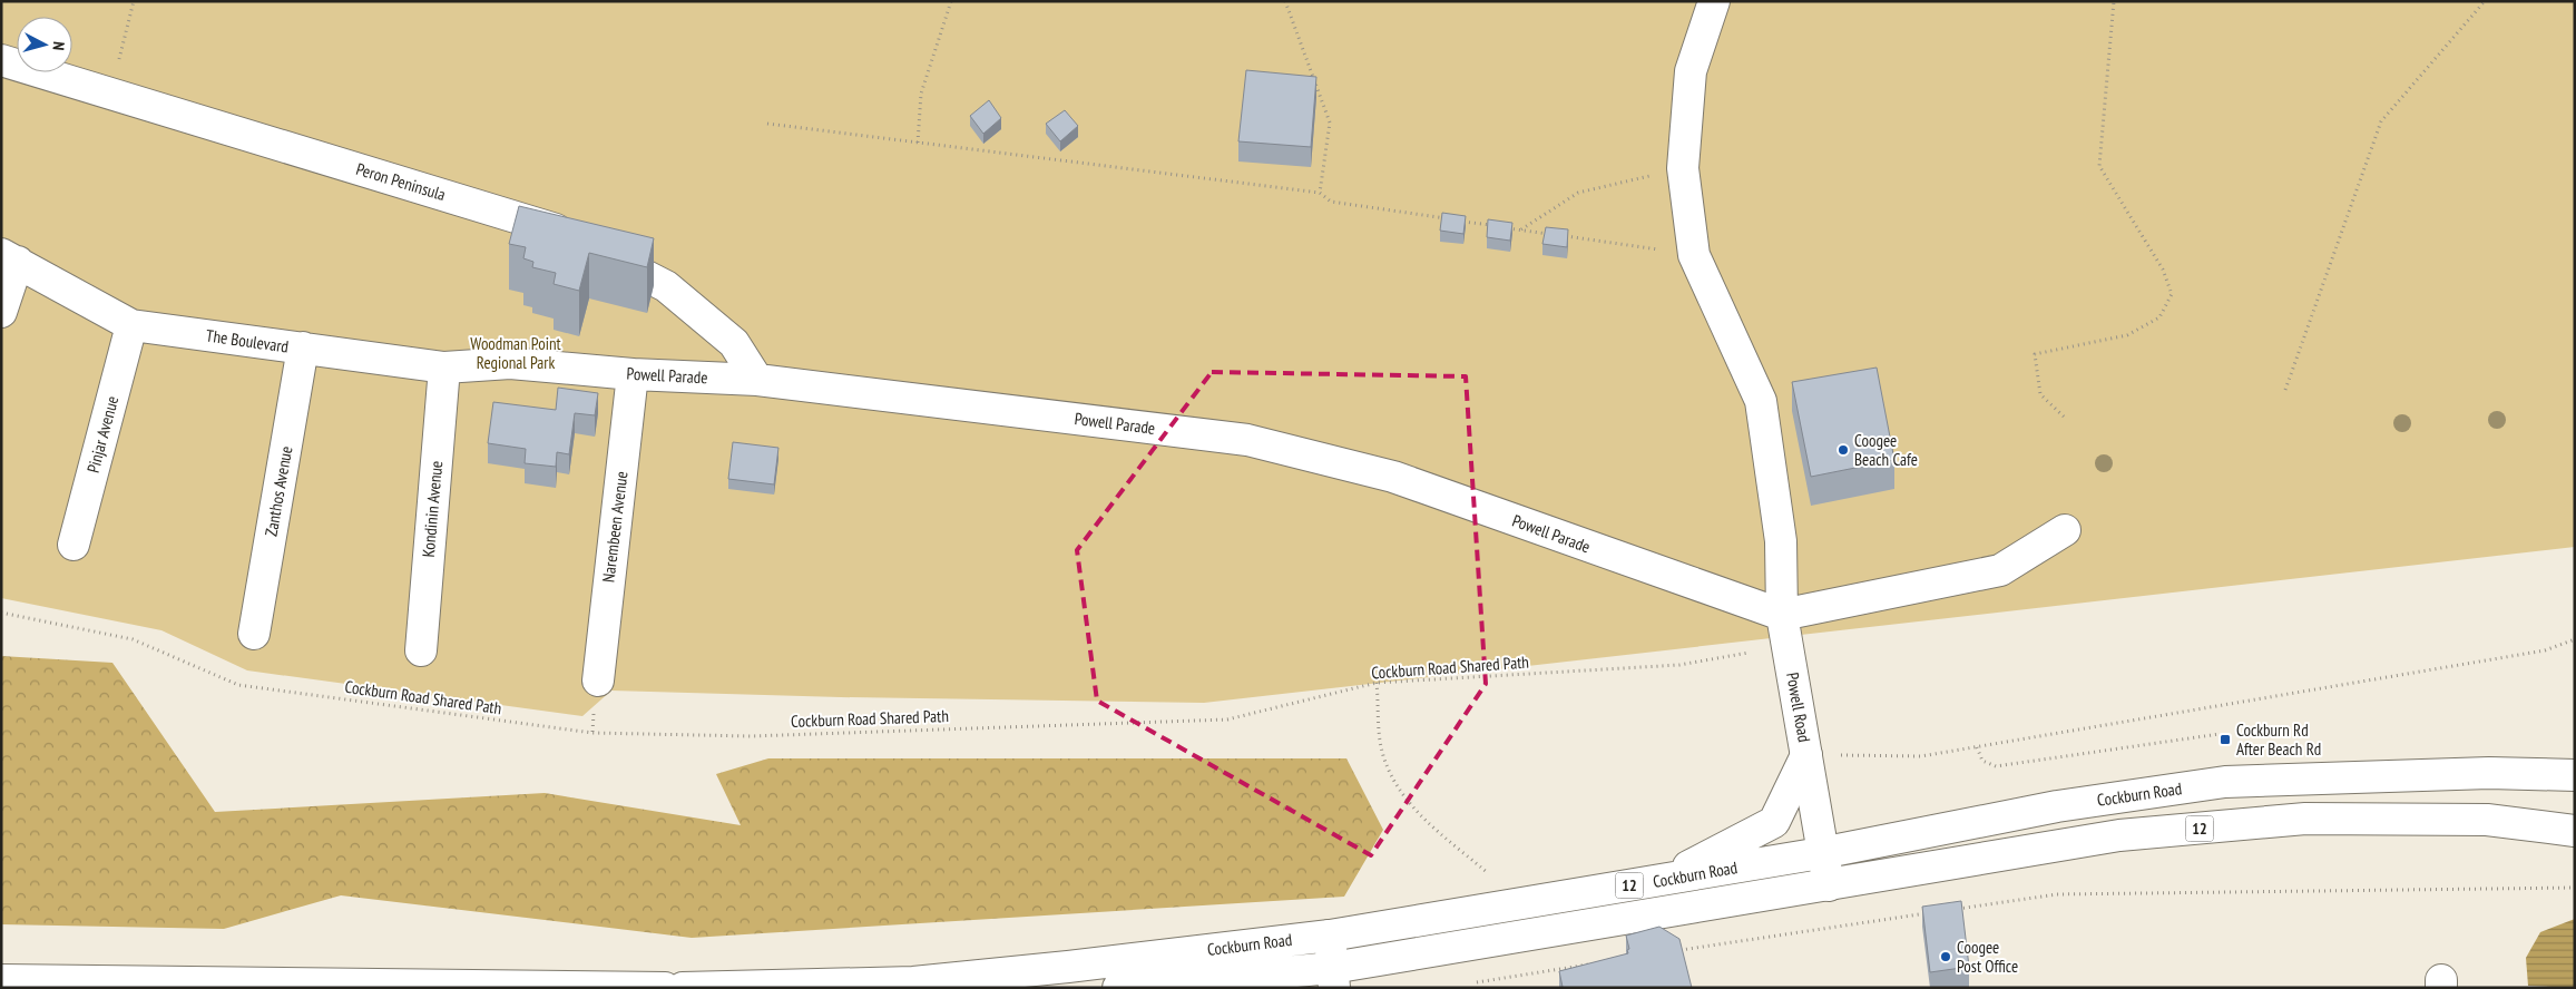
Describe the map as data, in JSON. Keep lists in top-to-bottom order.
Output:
{
  "streets": {
    "main road": [
      "Peron Peninsula",
      "The Boulevard",
      "Powell Parade",
      "Pinjar Avenue",
      "Zanthos Avenue",
      "Kondinin Avenue",
      "Narembeen Avenue",
      "Powell Road",
      "Cockburn Road",
      "12"
    ],
    "path": ["Cockburn Road Shared Path"]
  },
  "crossings": [
    ["Peron Peninsula", "Powell Parade"],
    ["The Boulevard", "Powell Parade"],
    ["The Boulevard", "Pinjar Avenue"],
    ["The Boulevard", "Zanthos Avenue"],
    ["The Boulevard", "Kondinin Avenue"],
    ["Powell Parade", "Narembeen Avenue"],
    ["Powell Parade", "Powell Road"],
    ["Powell Road", "Cockburn Road"]
  ],
  "parks": ["Woodman Point Regional Park"],
  "places": {
    "other": ["Coogee Beach Cafe", "Coogee Post Office"],
    "transit": ["Cockburn Rd After Beach Rd"]
  },
  "north": "right"
}
